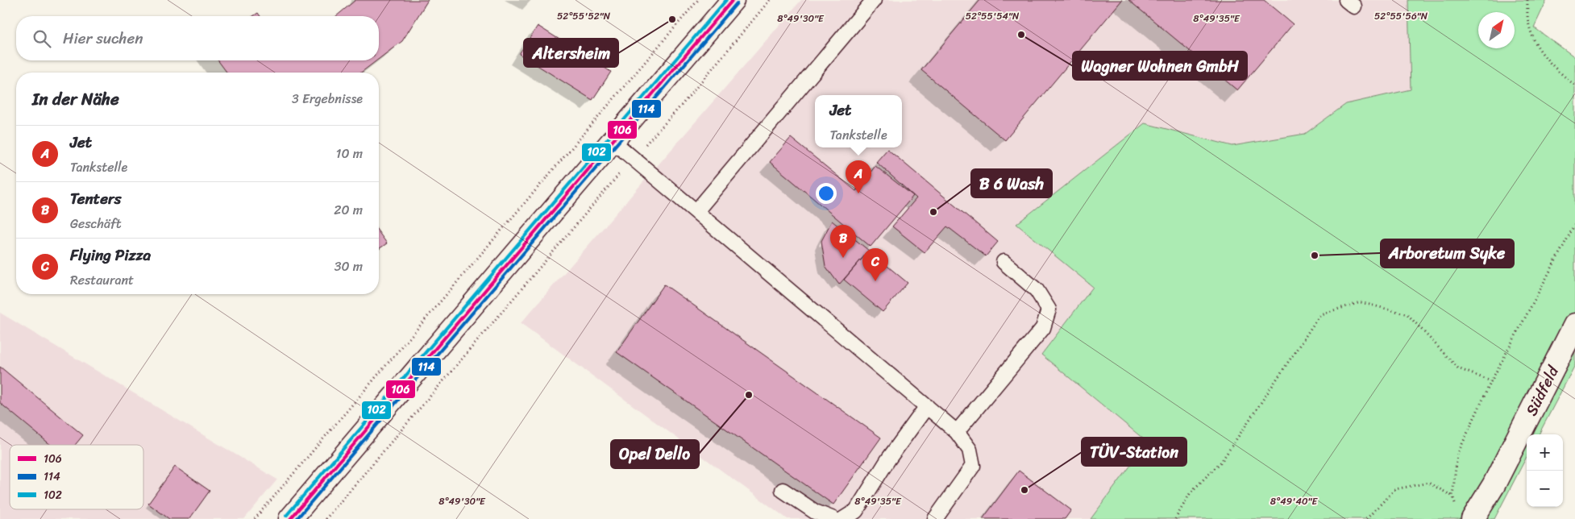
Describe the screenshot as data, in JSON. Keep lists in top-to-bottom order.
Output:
{
  "streets": {
    "main road": ["Südfeld"]
  },
  "places": [
    "Altersheim",
    "Wagner Wohnen GmbH",
    "B 6 Wash",
    "Arboretum Syke",
    "Opel Dello",
    "TÜV-Station"
  ],
  "lines": ["transit line 106", "transit line 102", "transit line 114"],
  "legend": ["106", "114", "102"],
  "north": "top right",
  "page": {
    "search": "Hier suchen",
    "heading": ["In der Nähe", "3 Ergebnisse"],
    "popup": ["Jet", "Tankstelle"],
    "list": [
      {
        "mark": "A",
        "name": "Jet",
        "note": "Tankstelle",
        "value": "10 m"
      },
      {
        "mark": "B",
        "name": "Tenters",
        "note": "Geschäft",
        "value": "20 m"
      },
      {
        "mark": "C",
        "name": "Flying Pizza",
        "note": "Restaurant",
        "value": "30 m"
      }
    ],
    "pins": ["A", "B", "C"],
    "map_buttons": ["+", "−"]
  },
  "coordinates": [
    "52°55'52\"N",
    "52°55'54\"N",
    "52°55'56\"N",
    "8°49'35\"E",
    "8°49'30\"E",
    "8°49'40\"E"
  ]
}
